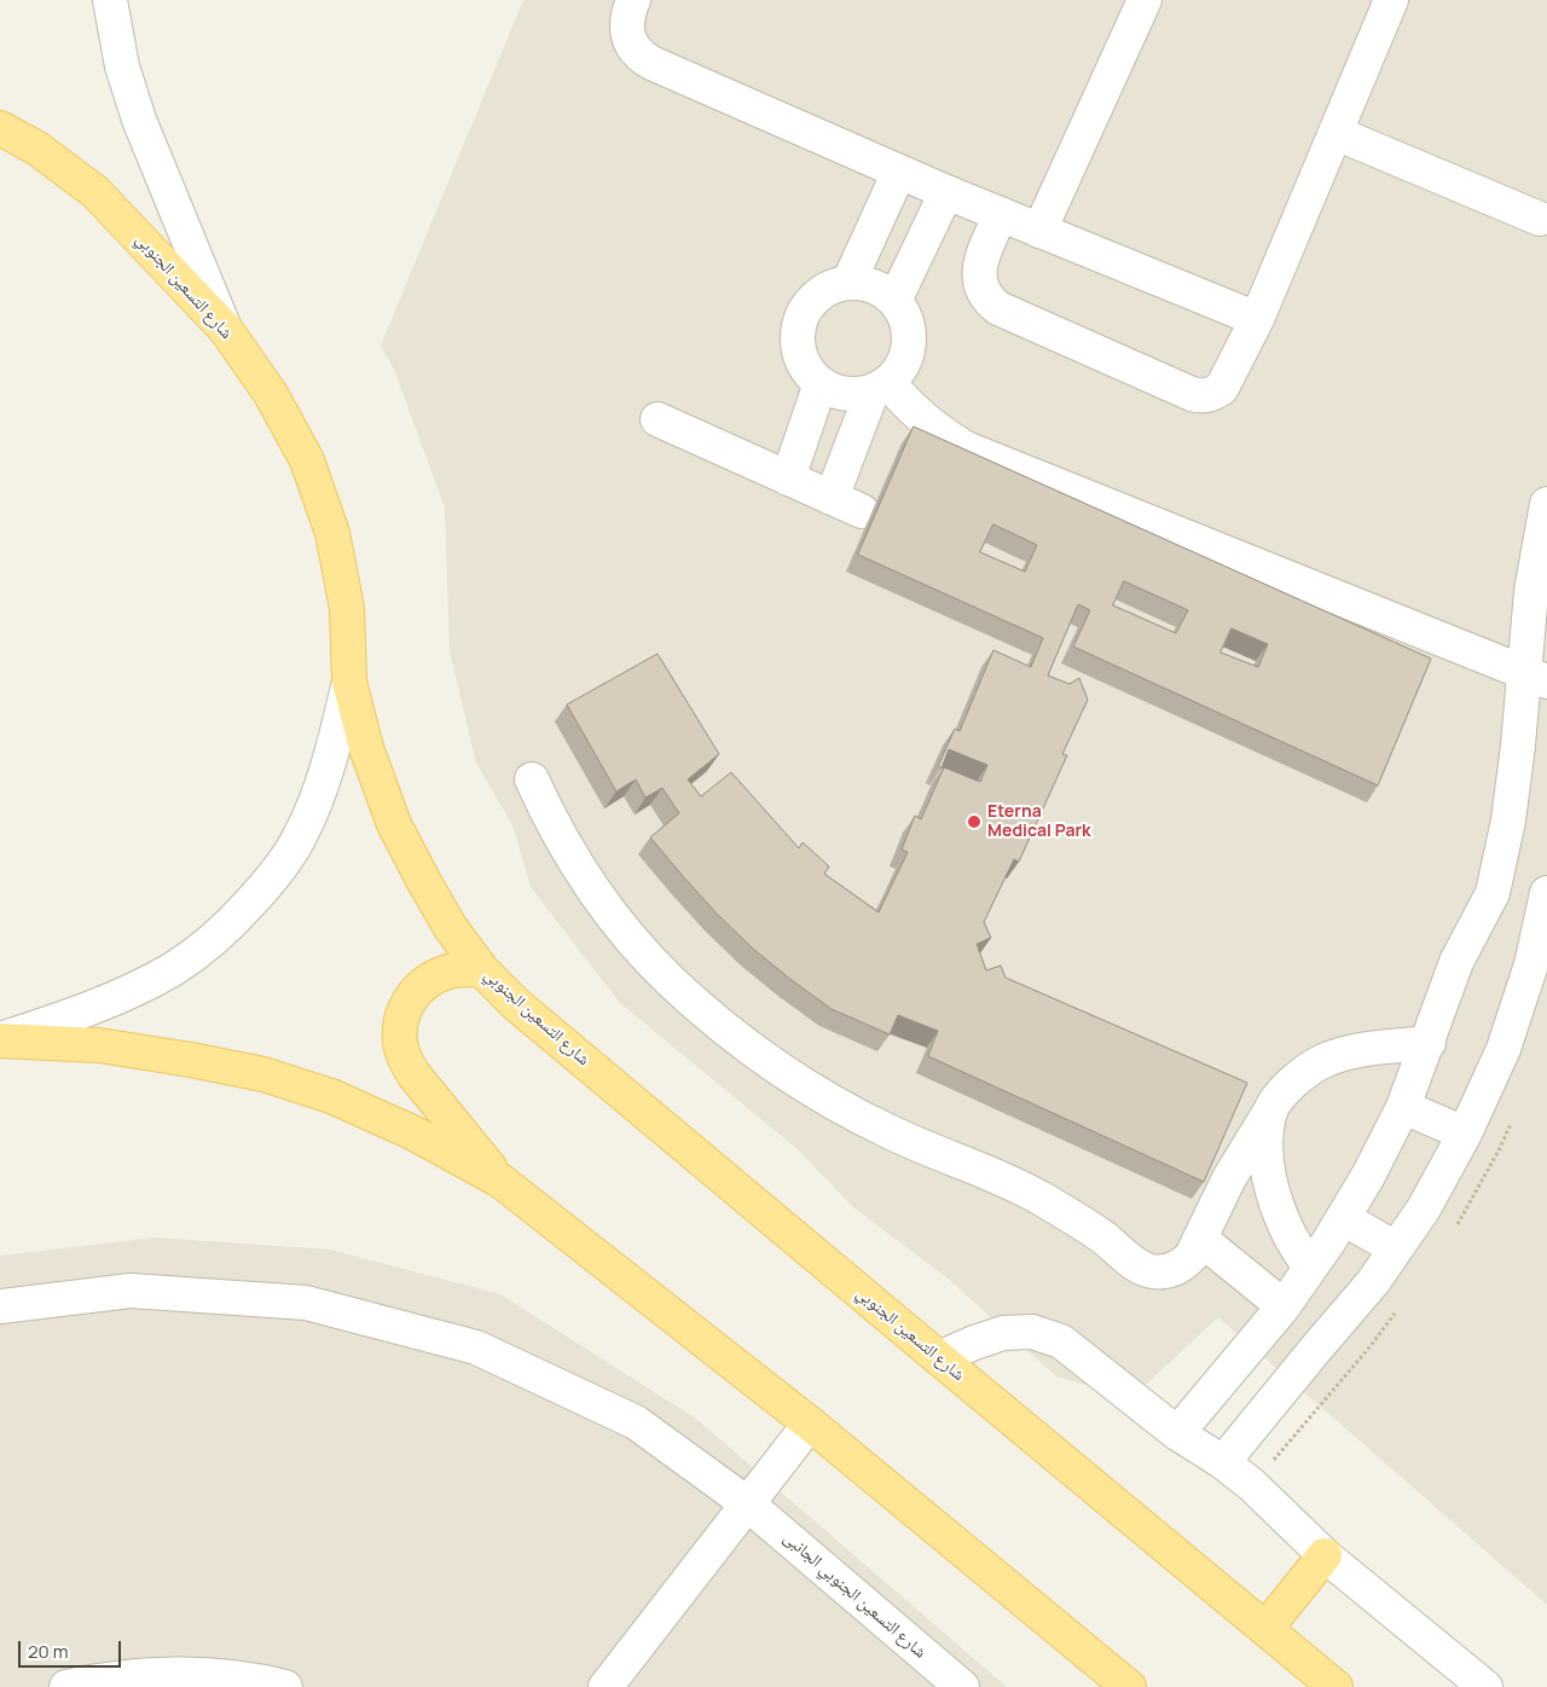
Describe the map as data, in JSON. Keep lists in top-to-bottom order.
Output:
{
  "streets": {
    "main road": ["شارع التسعين الجنوبي"],
    "street": ["شارع التسعين الجنوبي الجانبى"]
  },
  "places": ["Eterna Medical Park"],
  "scale_bar": "20 m"
}
